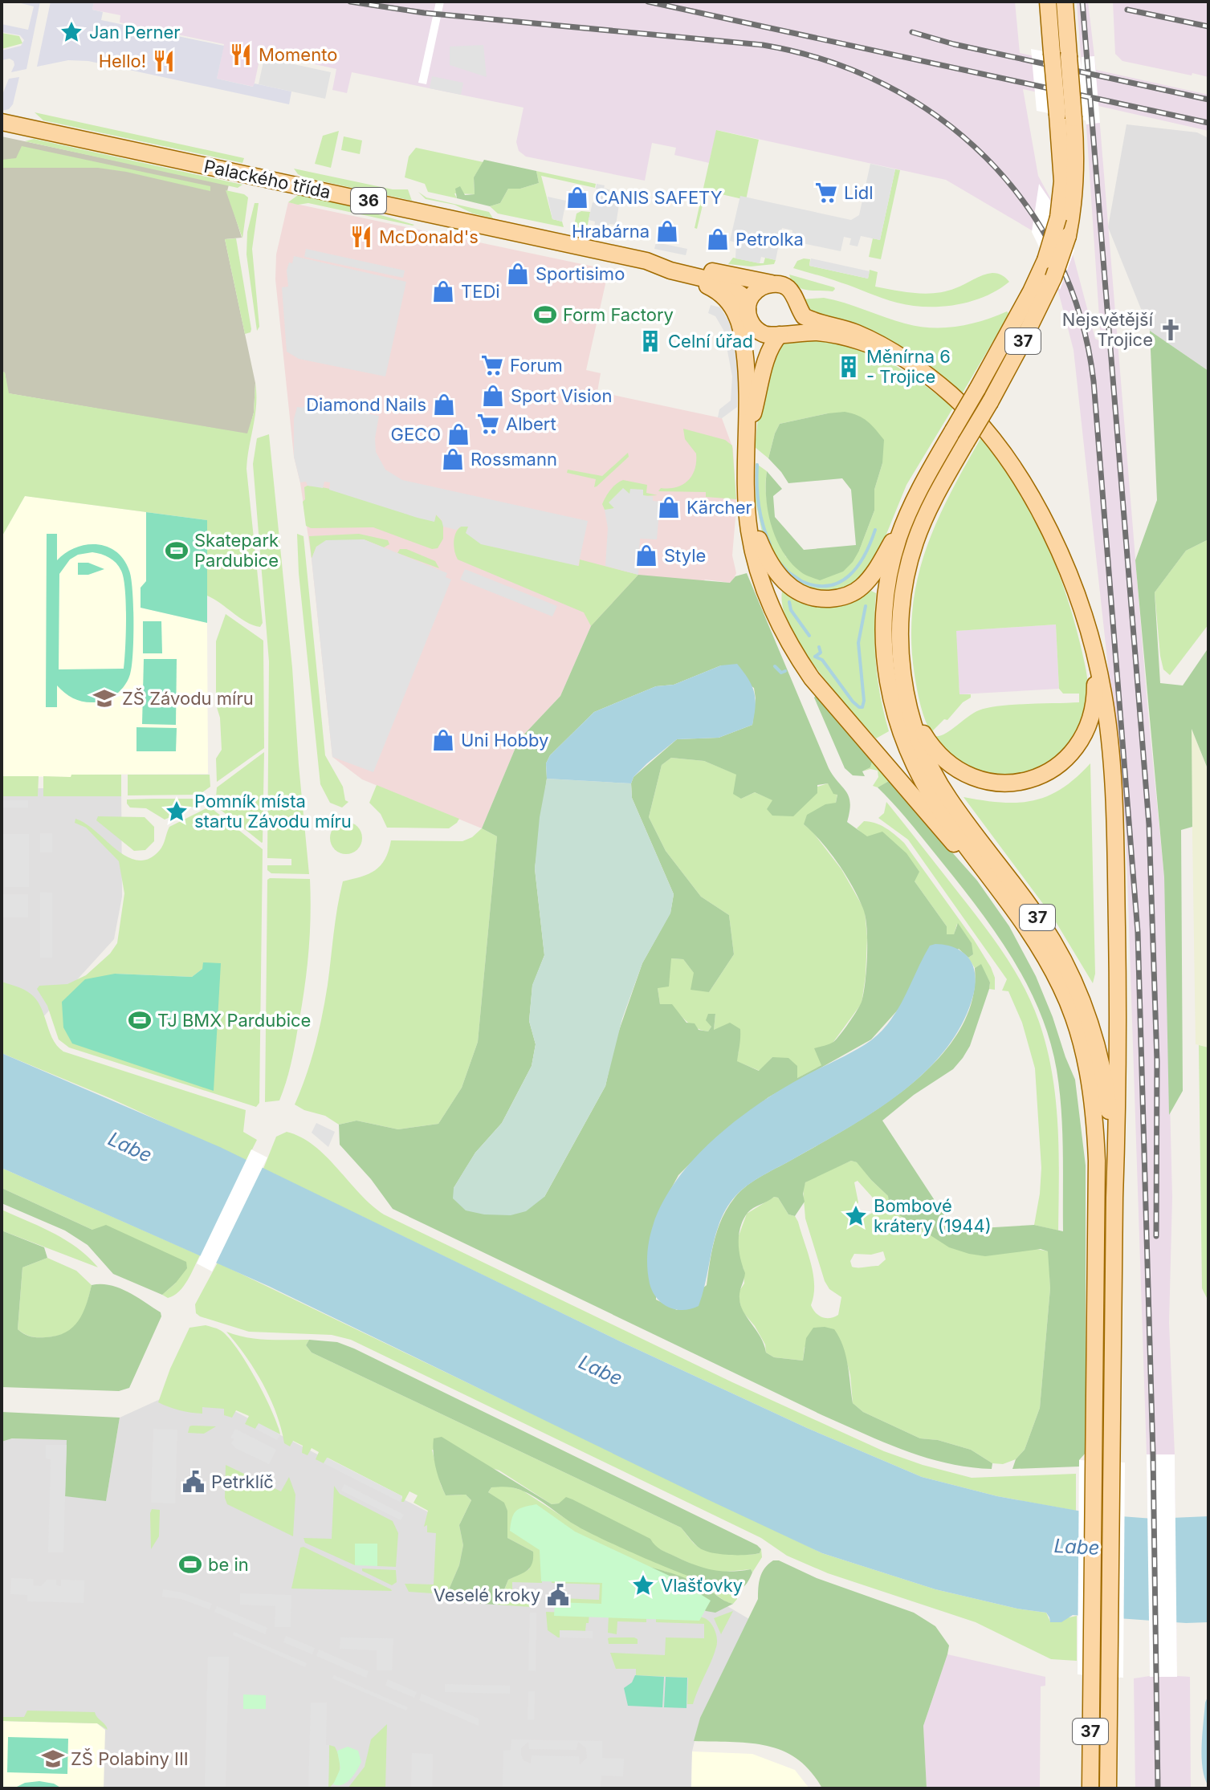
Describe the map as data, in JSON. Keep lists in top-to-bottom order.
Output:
{
  "streets": {
    "main road": ["Palackého třída", "36", "37"]
  },
  "crossings": [
    ["Palackého třída", "36"]
  ],
  "water": ["Labe"],
  "places": {
    "place": [
      "Jan Perner",
      "Pomník místa startu Závodu míru",
      "Bombové krátery (1944)",
      "Vlašťovky"
    ],
    "restaurant": ["Momento", "Hello!", "McDonald's"],
    "supermarket": ["Lidl", "Forum", "Albert"],
    "shop": [
      "CANIS SAFETY",
      "Hrabárna",
      "Petrolka",
      "Sportisimo",
      "TEDi",
      "Sport Vision",
      "Diamond Nails",
      "GECO",
      "Rossmann",
      "Kärcher",
      "Style",
      "Uni Hobby"
    ],
    "sports": [
      "Form Factory",
      "Skatepark Pardubice",
      "TJ BMX Pardubice",
      "be in"
    ],
    "church": ["Nejsvětější Trojice"],
    "building": ["Celní úřad", "Měnírna 6 - Trojice"],
    "school or university": ["ZŠ Závodu míru", "ZŠ Polabiny III"],
    "public building": ["Petrklíč", "Veselé kroky"]
  }
}
